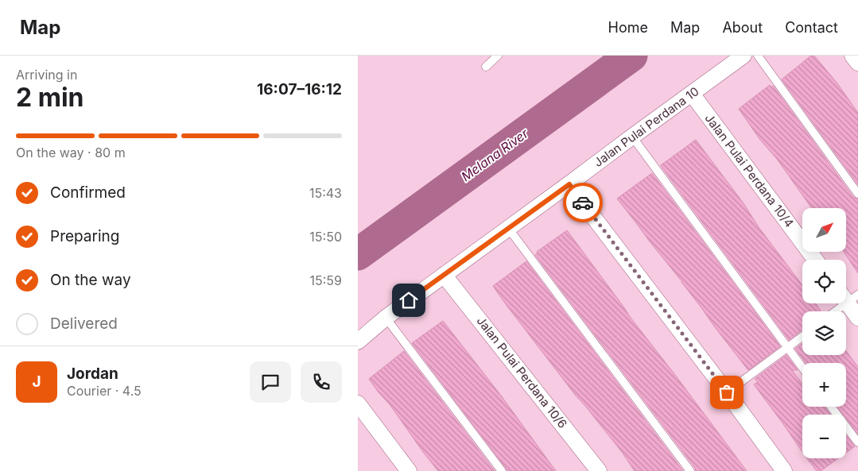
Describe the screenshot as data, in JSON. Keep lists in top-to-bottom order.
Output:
{
  "streets": {
    "street": ["Jalan Pulai Perdana 10", "Jalan Pulai Perdana 10/4", "Jalan Pulai Perdana 10/6"]
  },
  "crossings": [
    ["Jalan Pulai Perdana 10", "Jalan Pulai Perdana 10/4"],
    ["Jalan Pulai Perdana 10", "Jalan Pulai Perdana 10/6"]
  ],
  "water": ["Melana River"],
  "north": "top right",
  "page": {
    "header": "Map",
    "nav": [
      "Home",
      "Map",
      "About",
      "Contact"
    ],
    "heading": ["2 min", "Arriving in", "16:07–16:12"],
    "panel": ["Jordan", "Courier · 4.5"],
    "bar": "On the way · 80 m",
    "list": [
      ["Confirmed", "15:43"],
      ["Preparing", "15:50"],
      ["On the way", "15:59"],
      "Delivered"
    ],
    "map_buttons": ["+", "−"],
    "round": "J"
  }
}
